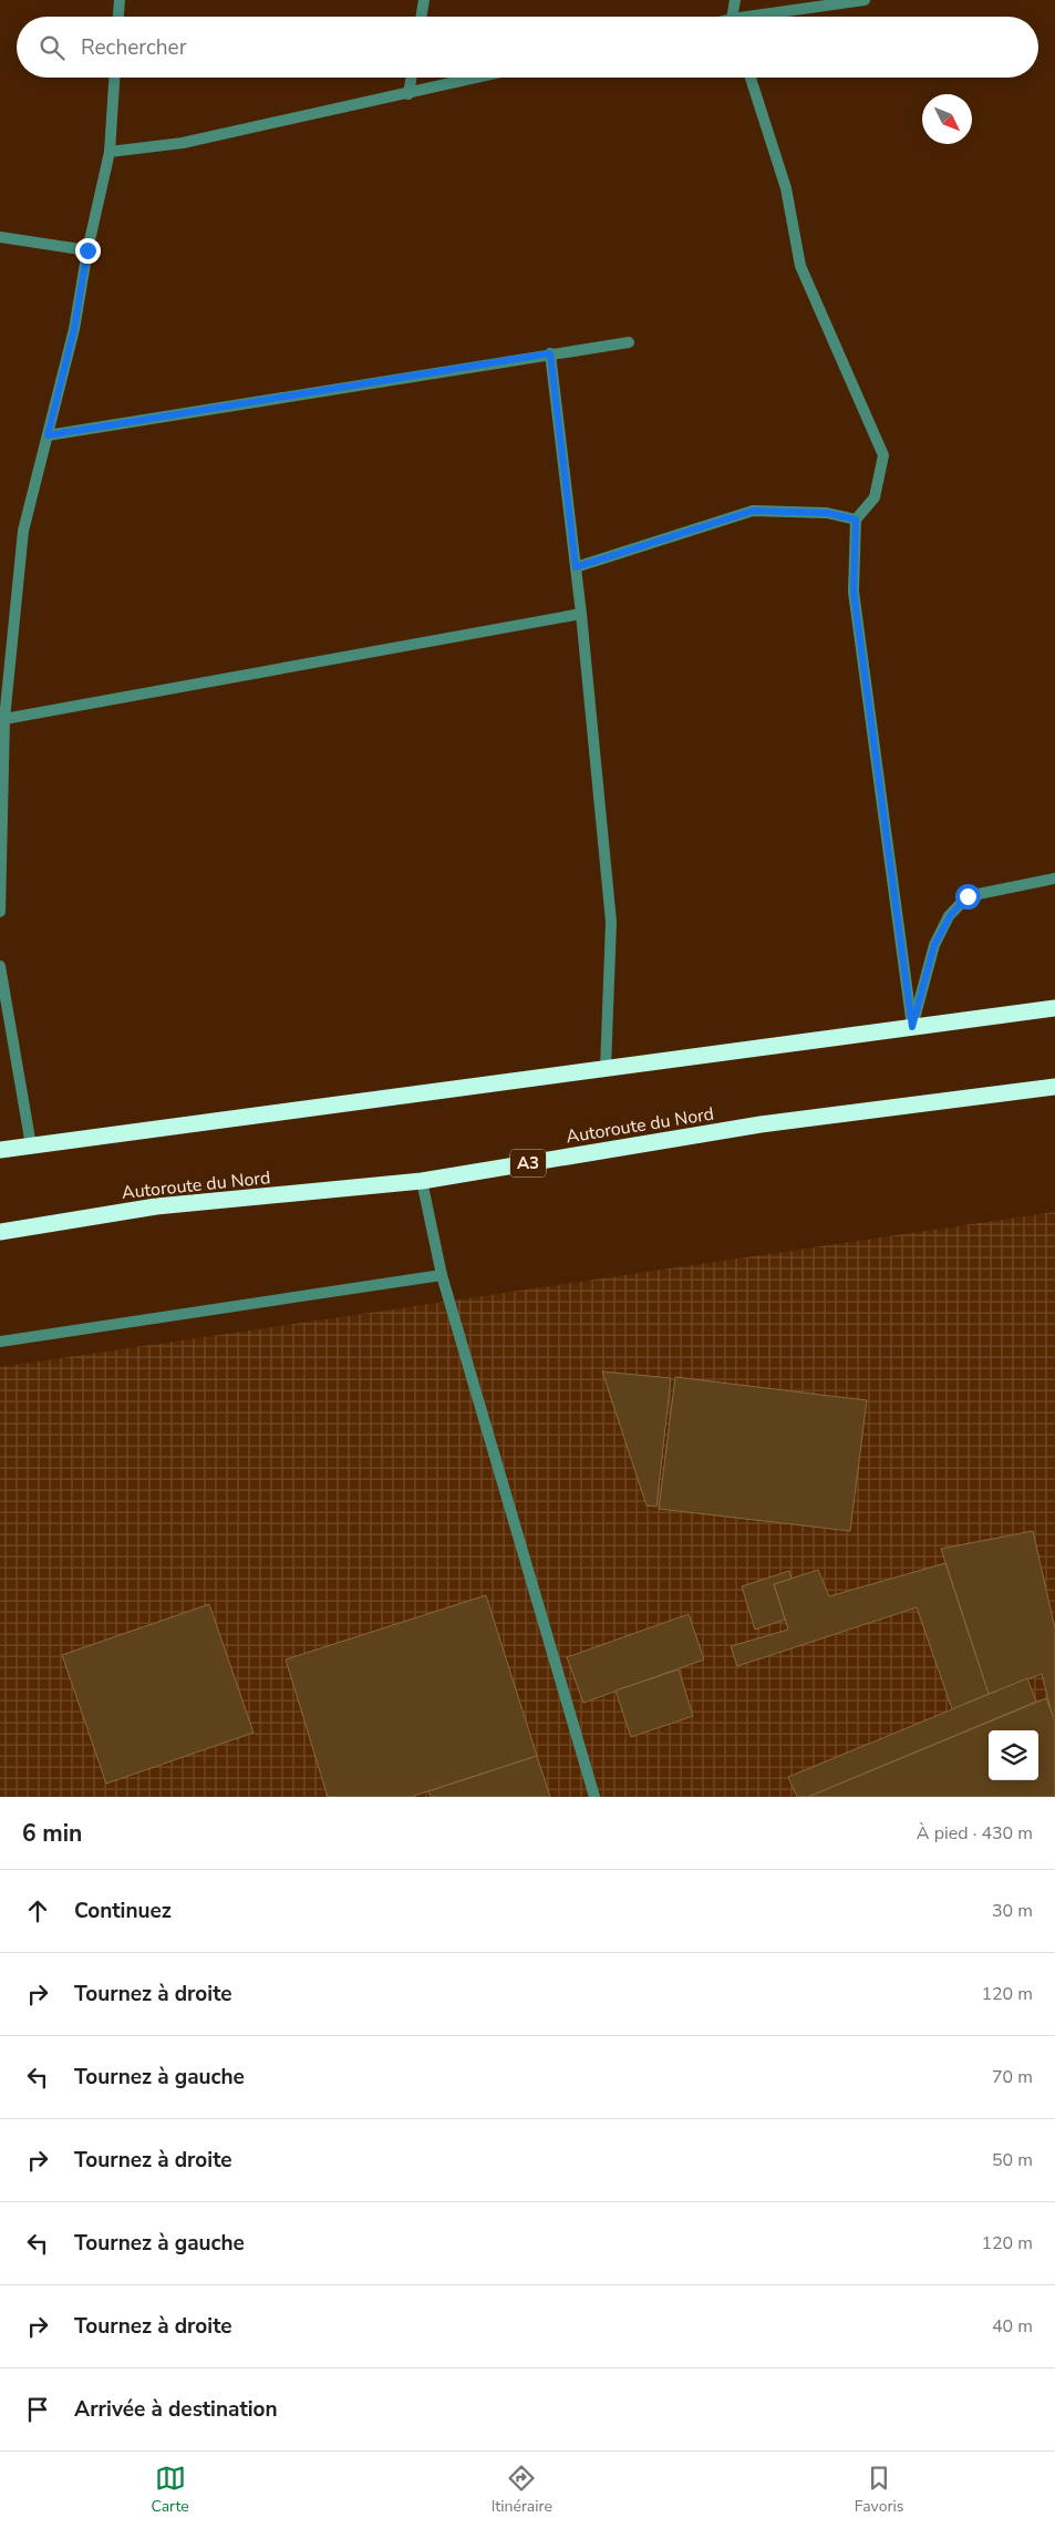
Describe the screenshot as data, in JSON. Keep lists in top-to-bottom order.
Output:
{
  "streets": {
    "highway": ["Autoroute du Nord", "A3"]
  },
  "north": "bottom right",
  "page": {
    "search": "Rechercher",
    "heading": ["6 min", "À pied · 430 m"],
    "list": [
      ["Continuez", "30 m"],
      ["Tournez à droite", "120 m"],
      ["Tournez à gauche", "70 m"],
      ["Tournez à droite", "50 m"],
      ["Tournez à gauche", "120 m"],
      ["Tournez à droite", "40 m"],
      "Arrivée à destination"
    ],
    "nav": ["Carte", "Itinéraire", "Favoris"]
  }
}
